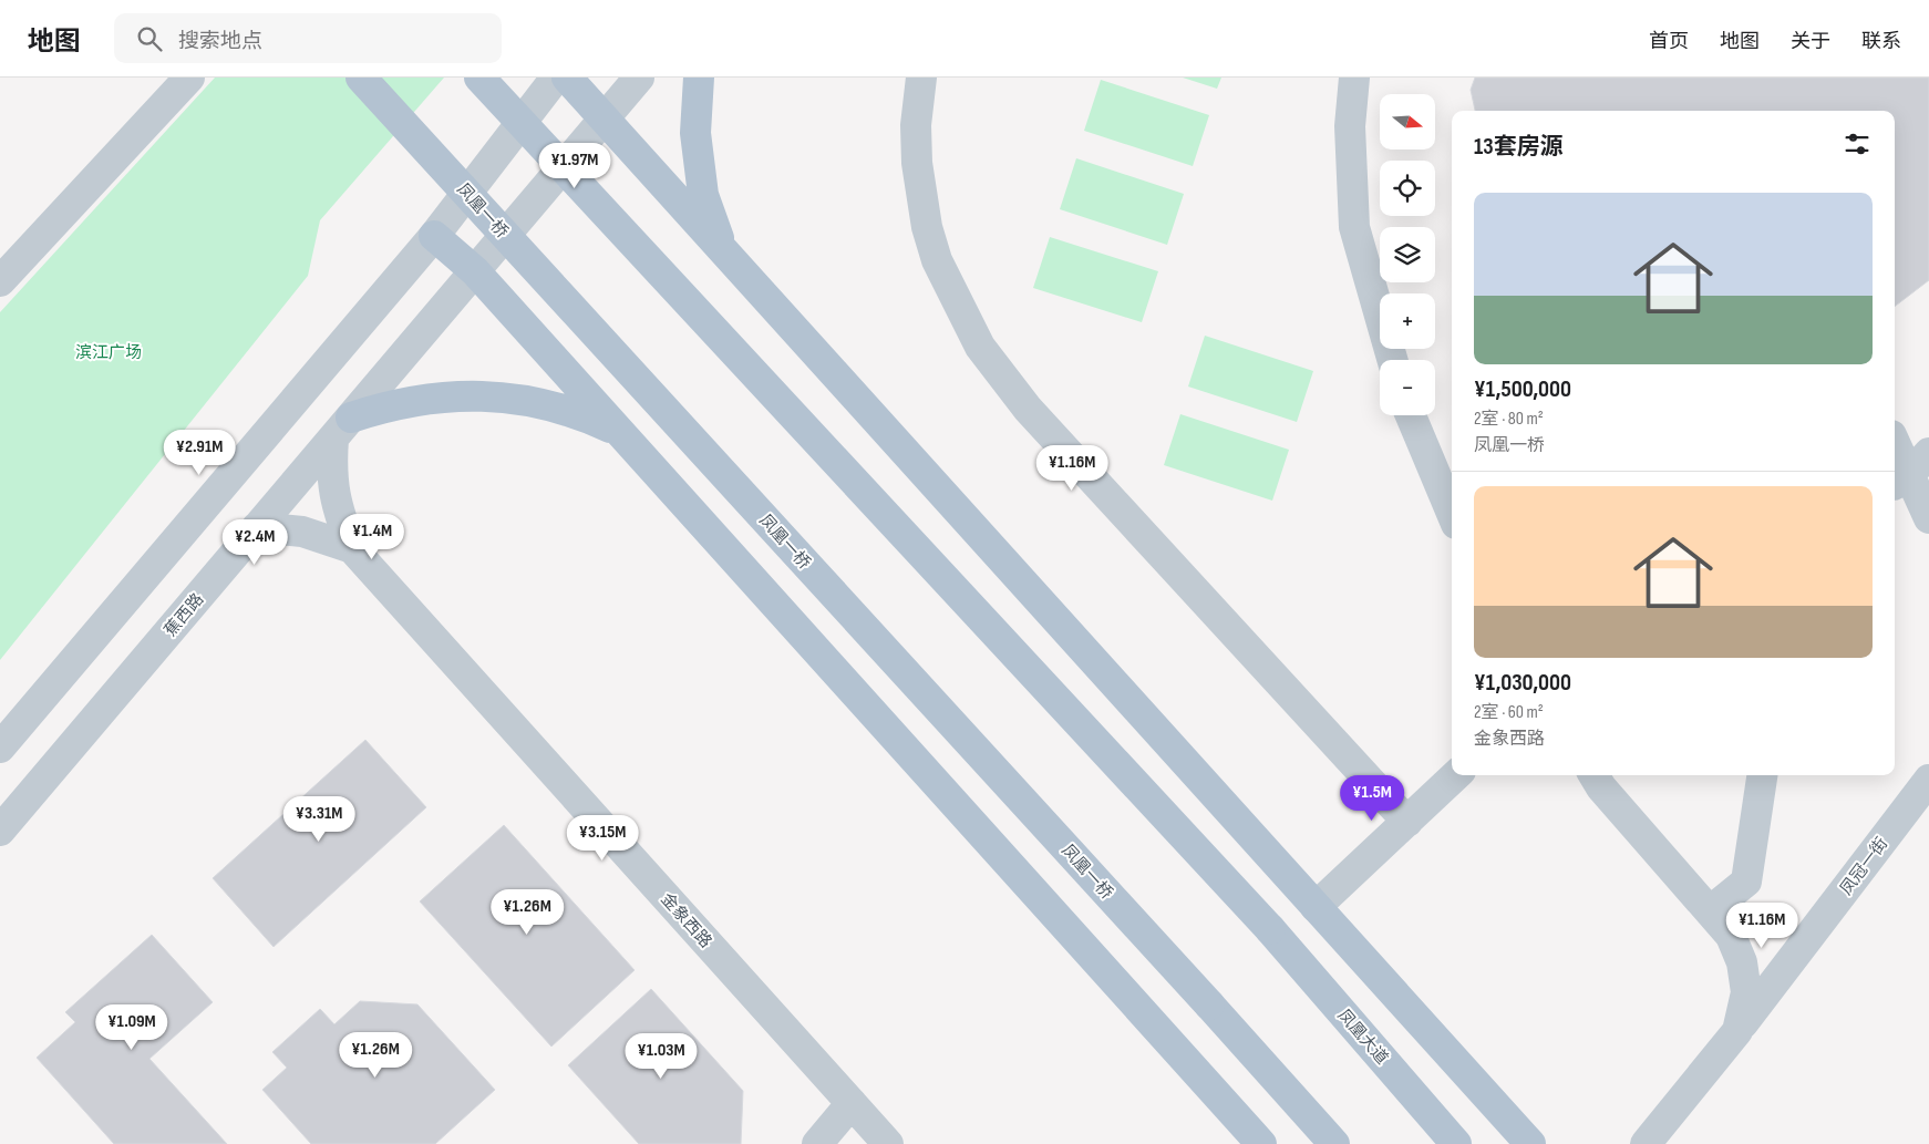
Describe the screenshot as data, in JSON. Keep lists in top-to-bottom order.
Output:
{
  "streets": {
    "main road": ["凤凰一桥", "凤凰大道"],
    "street": ["蕉西路", "凤冠一街", "金象西路"]
  },
  "parks": ["滨江广场"],
  "north": "right",
  "page": {
    "header": "地图",
    "search": "搜索地点",
    "nav": [
      "首页",
      "地图",
      "关于",
      "联系"
    ],
    "map_buttons": ["+", "−"],
    "heading": "13套房源",
    "price": [
      "¥1.97M",
      "¥2.91M",
      "¥1.16M",
      "¥1.4M",
      "¥2.4M",
      "¥1.5M",
      "¥3.31M",
      "¥3.15M",
      "¥1.26M",
      "¥1.16M",
      "¥1.09M",
      "¥1.26M",
      "¥1.03M"
    ],
    "list": [
      {
        "name": "¥1,500,000",
        "note": "2室 · 80 m² · 凤凰一桥"
      },
      {
        "name": "¥1,030,000",
        "note": "2室 · 60 m² · 金象西路"
      }
    ]
  }
}
